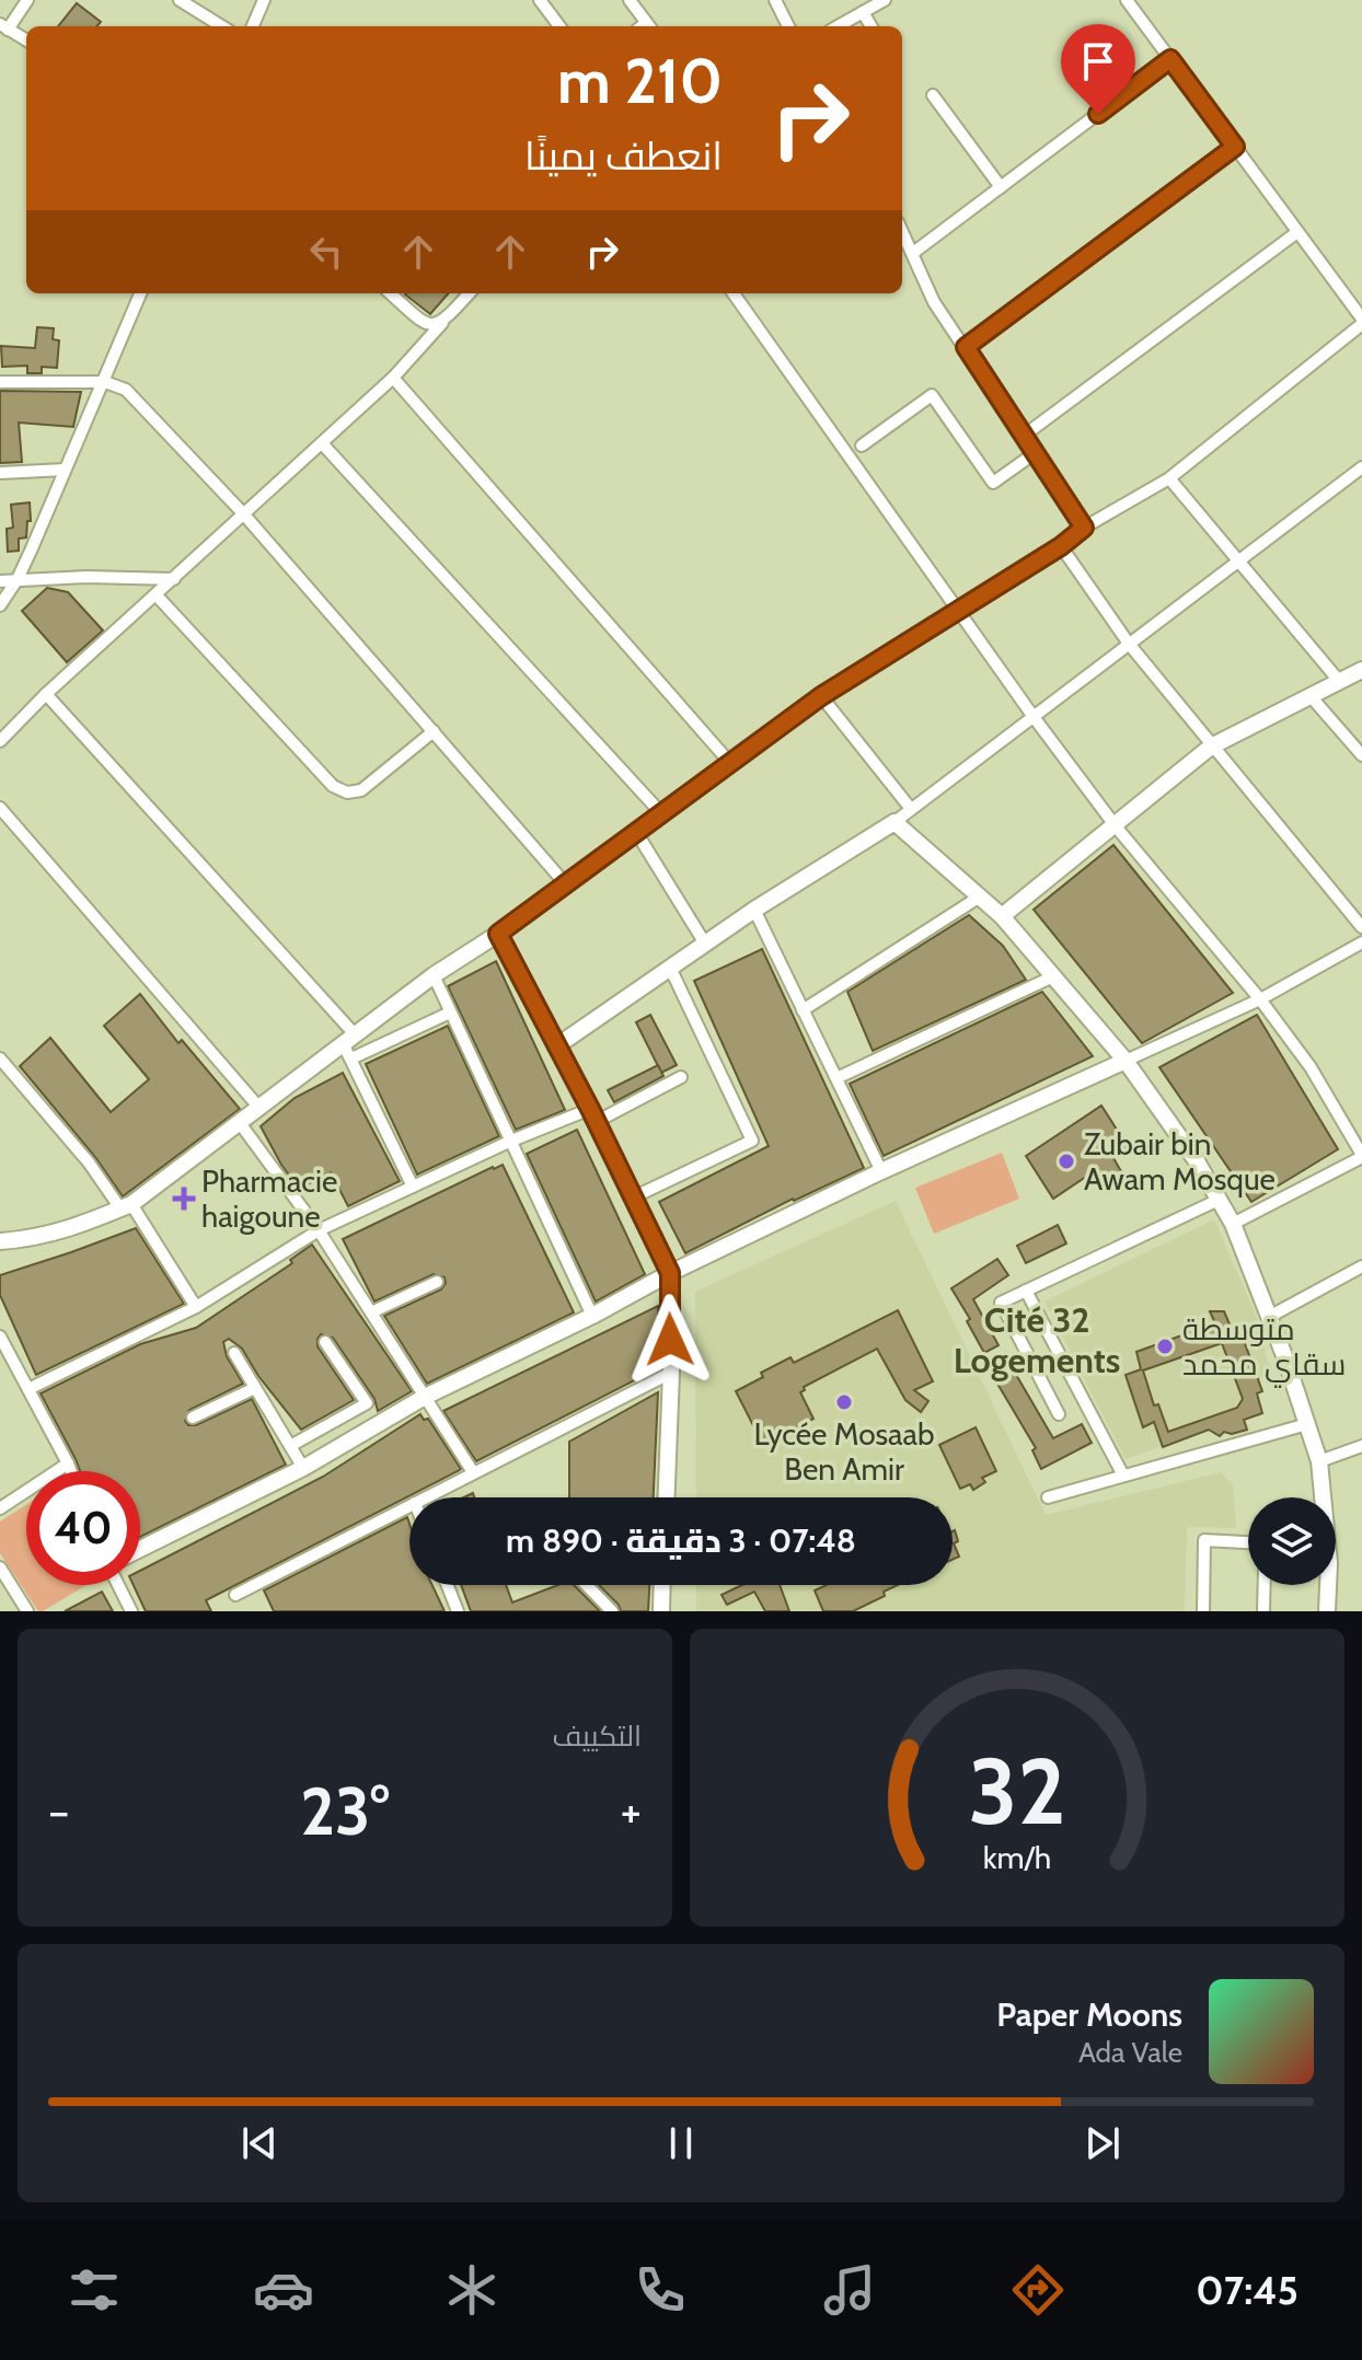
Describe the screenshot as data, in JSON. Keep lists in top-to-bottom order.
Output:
{
  "districts": ["Cité 32 Logements"],
  "places": {
    "other": ["Zubair bin Awam Mosque", "متوسطة سقاي محمد", "Lycée Mosaab Ben Amir"],
    "health": ["Pharmacie haigoune"]
  },
  "page": {
    "turn": ["210 m", "انعطف يمينًا"],
    "limit": "40",
    "trip": "07:48 · 3 دقيقة · 890 m",
    "tile": "التكييف",
    "heat": ["−", "23°", "+"],
    "song": ["Paper Moons", "Ada Vale"],
    "tabs": "07:45",
    "gauge": ["32", "km/h"]
  }
}
